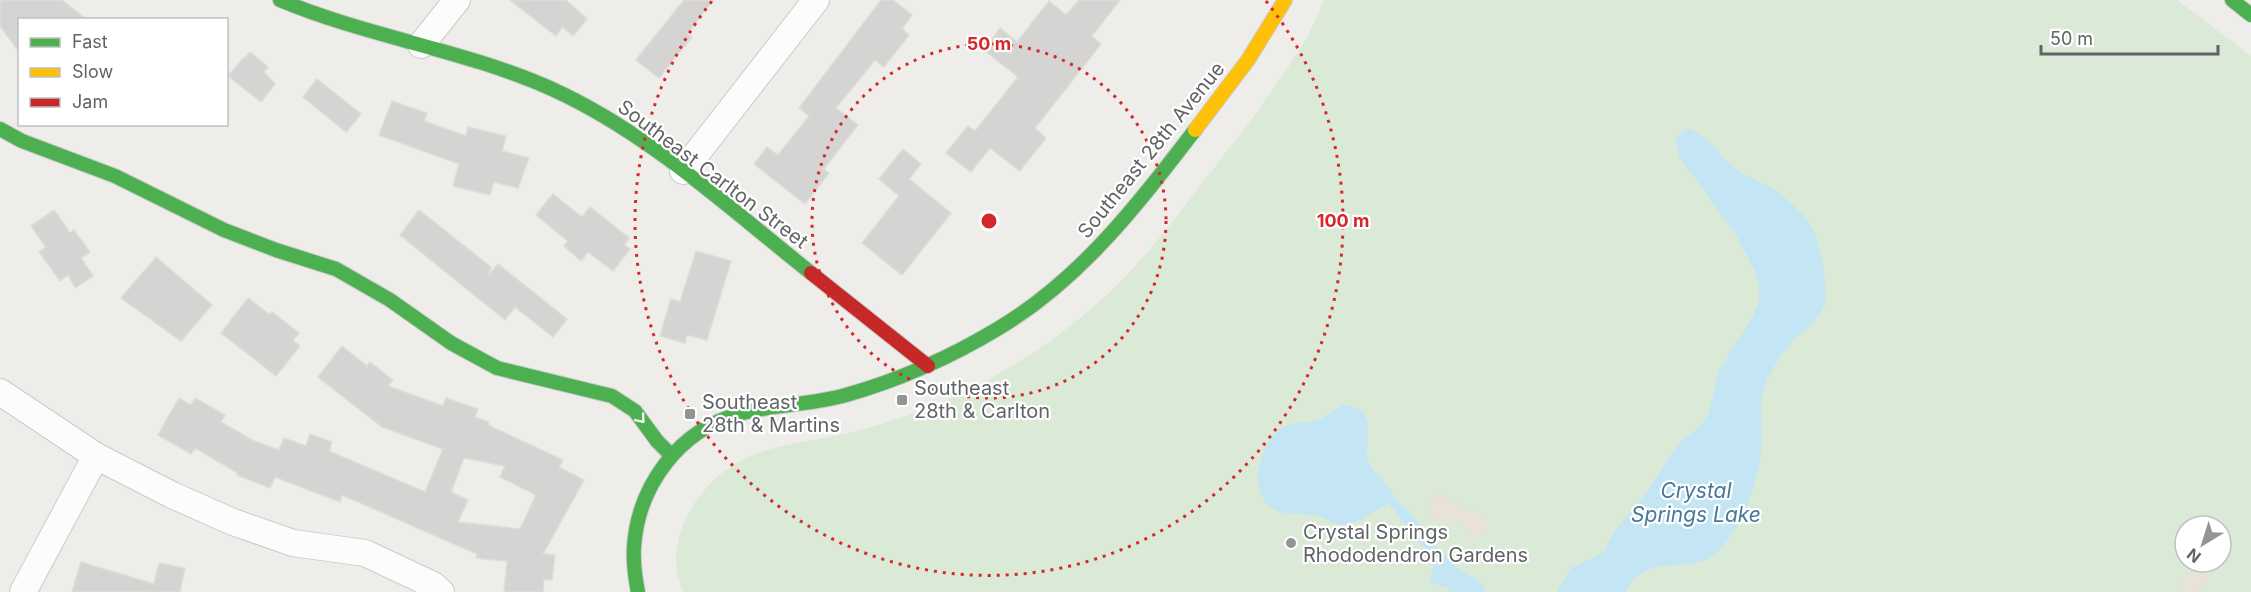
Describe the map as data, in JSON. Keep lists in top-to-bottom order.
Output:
{
  "streets": {
    "street": ["Southeast 28th Avenue", "Southeast Carlton Street"]
  },
  "crossings": [
    ["Southeast 28th Avenue", "Southeast Carlton Street"]
  ],
  "water": ["Crystal Springs Lake"],
  "places": {
    "transit": ["Southeast 28th & Carlton", "Southeast 28th & Martins"],
    "other": ["Crystal Springs Rhododendron Gardens"]
  },
  "legend": ["Fast", "Slow", "Jam"],
  "scale_bar": "50 m",
  "north": "bottom left",
  "rings": ["50 m", "100 m"]
}
